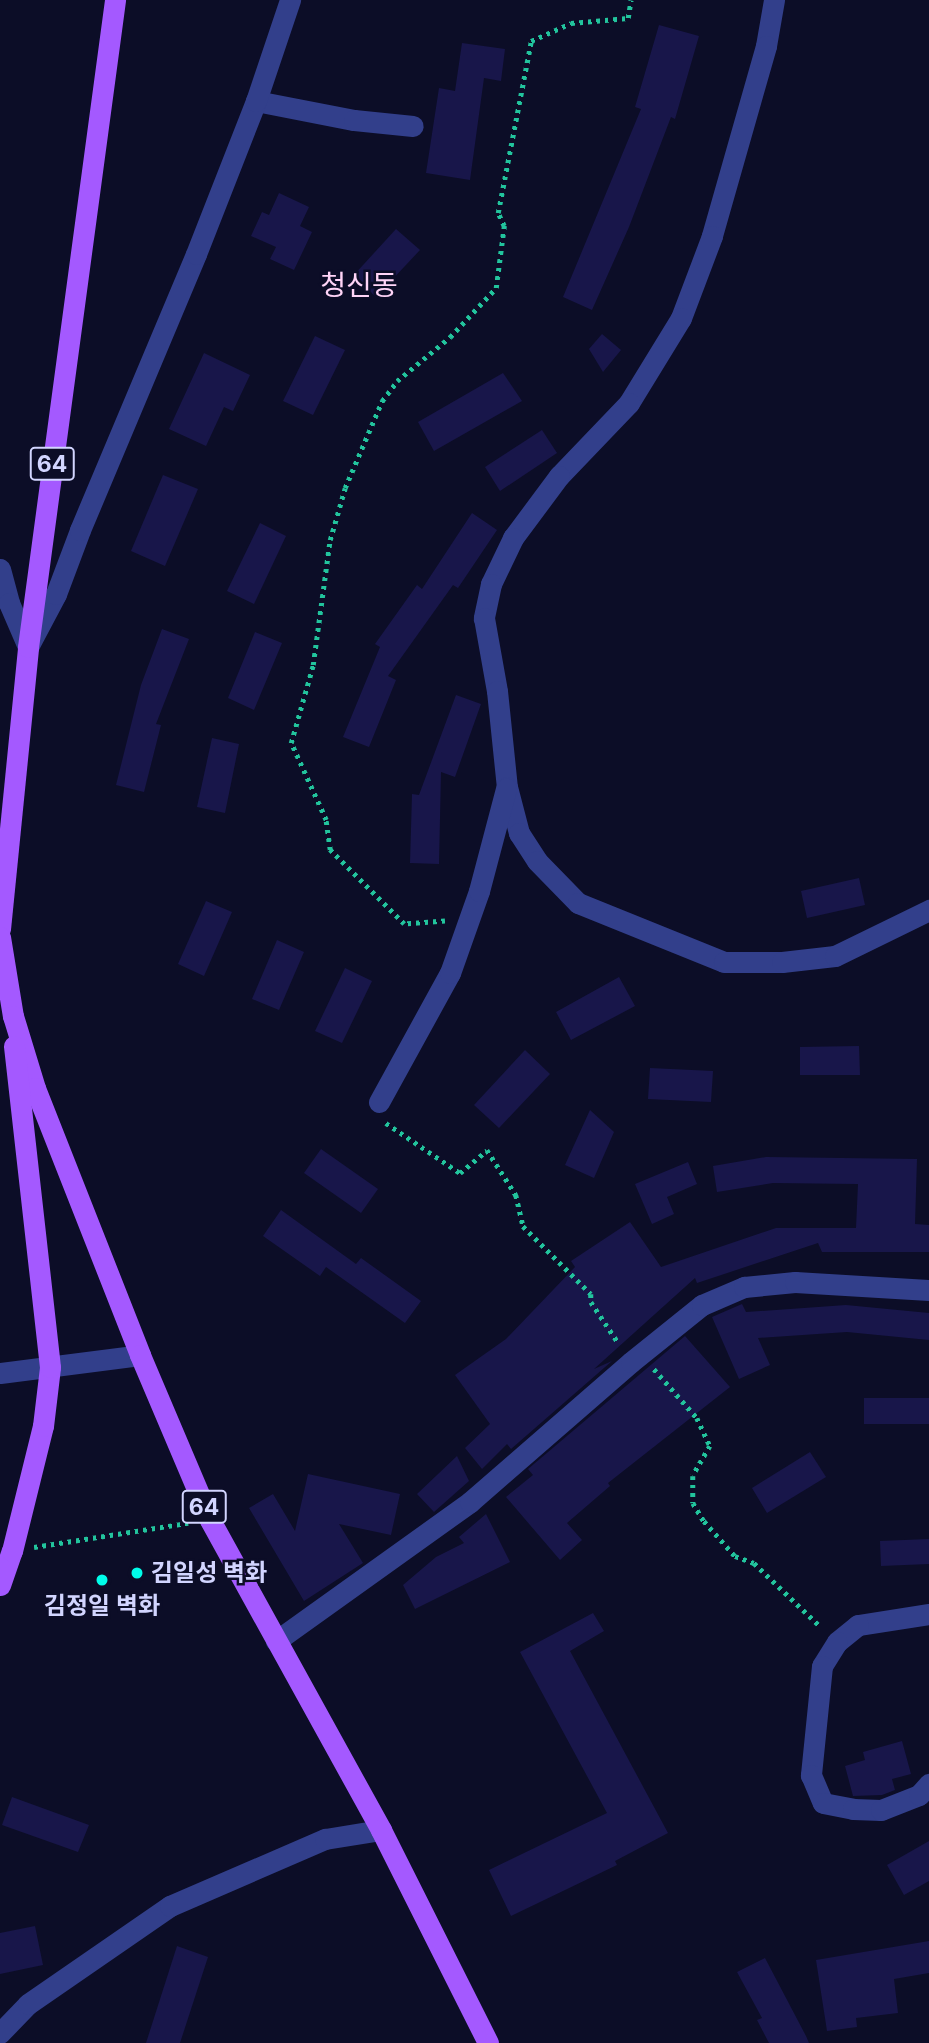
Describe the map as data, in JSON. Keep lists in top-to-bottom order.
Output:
{
  "streets": {
    "main road": ["64"]
  },
  "districts": ["청신동"],
  "places": ["김일성 벽화", "김정일 벽화"]
}
